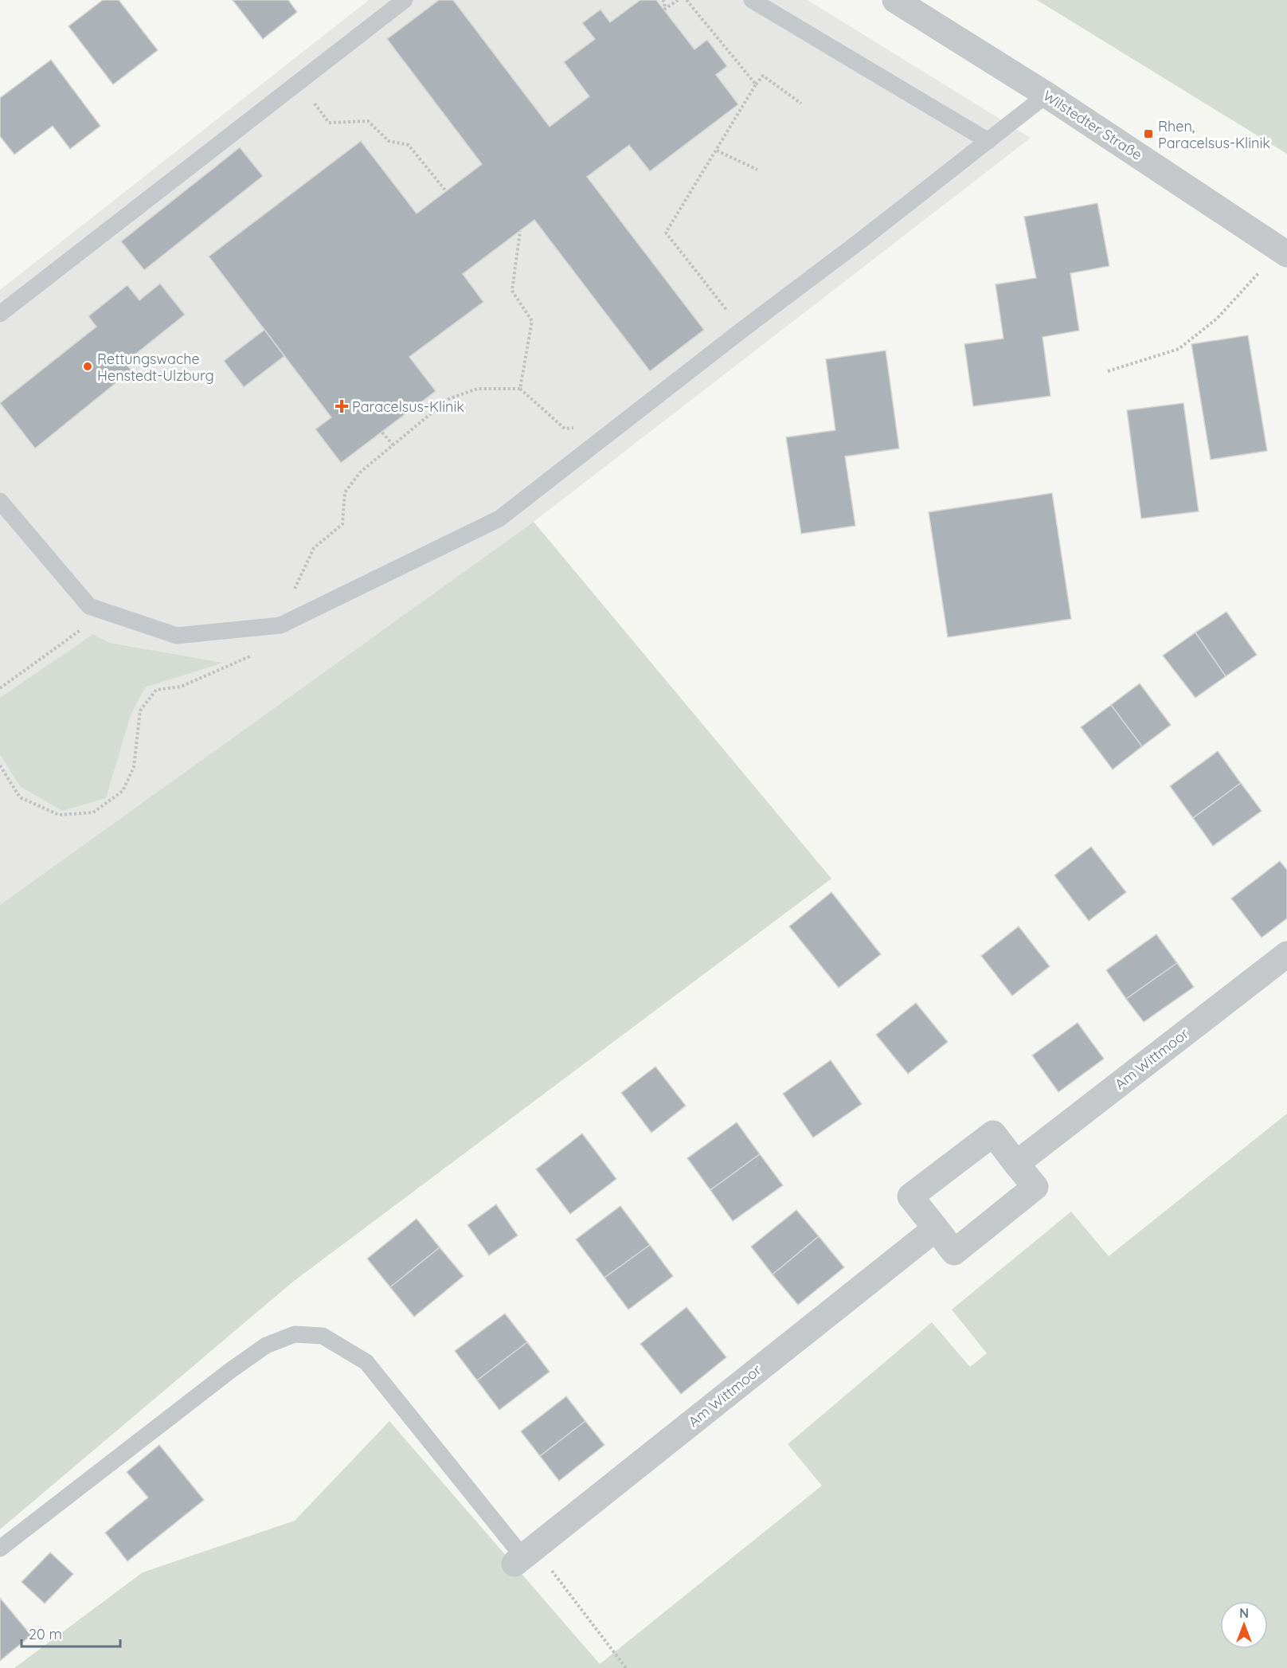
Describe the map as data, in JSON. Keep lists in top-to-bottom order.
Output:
{
  "streets": {
    "street": ["Wilstedter Straße", "Am Wittmoor"]
  },
  "places": {
    "transit": ["Rhen, Paracelsus-Klinik"],
    "other": ["Rettungswache Henstedt-Ulzburg"],
    "health": ["Paracelsus-Klinik"]
  },
  "scale_bar": "20 m",
  "north": "top"
}
